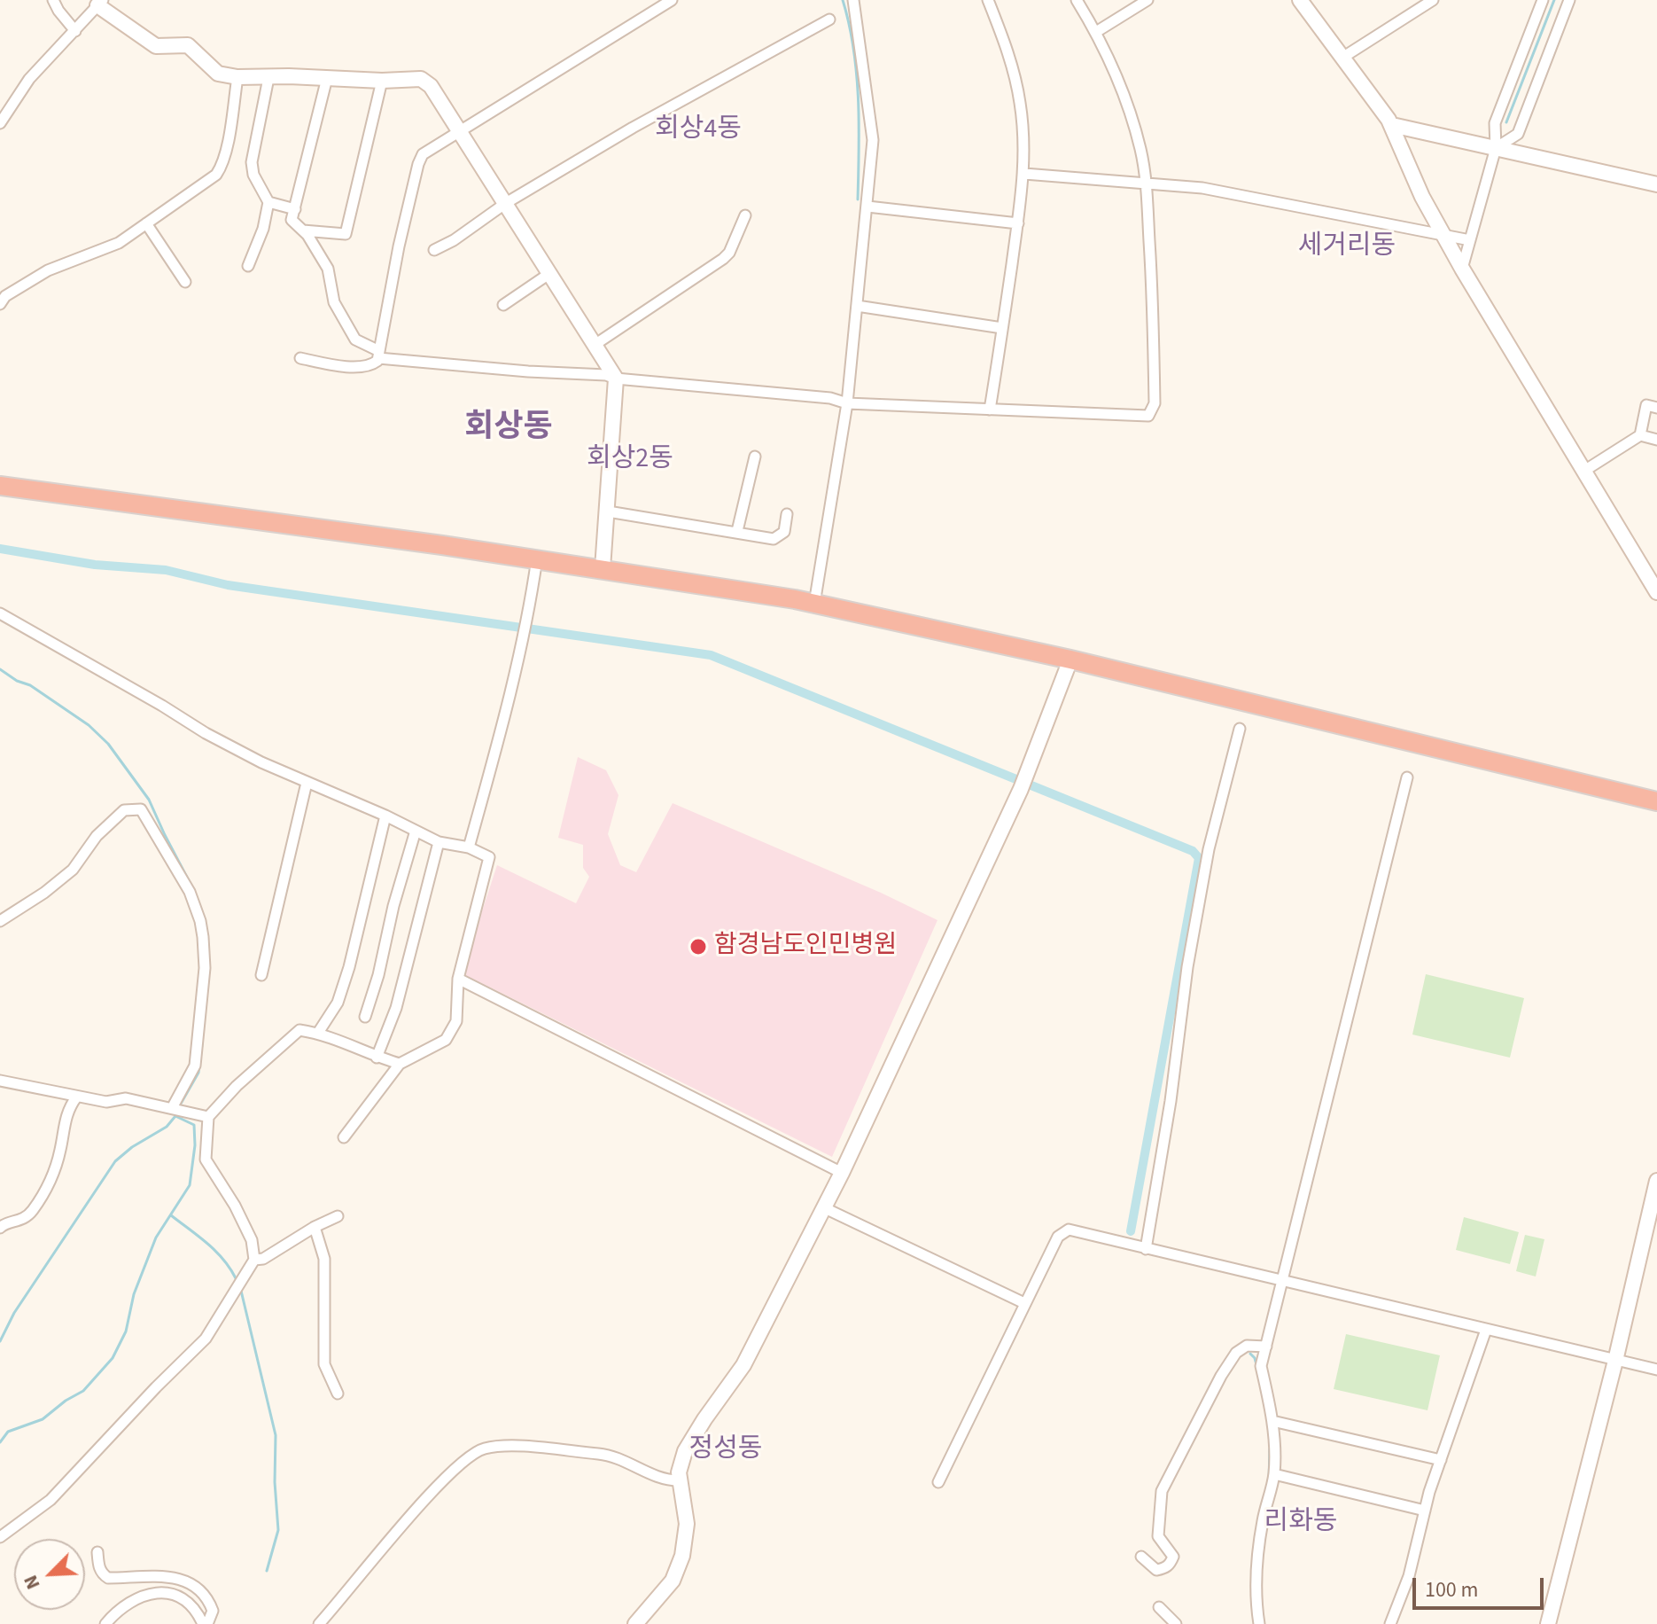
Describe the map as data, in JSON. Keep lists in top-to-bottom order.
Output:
{
  "districts": [
    "회상4동",
    "세거리동",
    "회상동",
    "회상2동",
    "정성동",
    "리화동"
  ],
  "places": ["함경남도인민병원"],
  "scale_bar": "100 m",
  "north": "bottom left"
}
